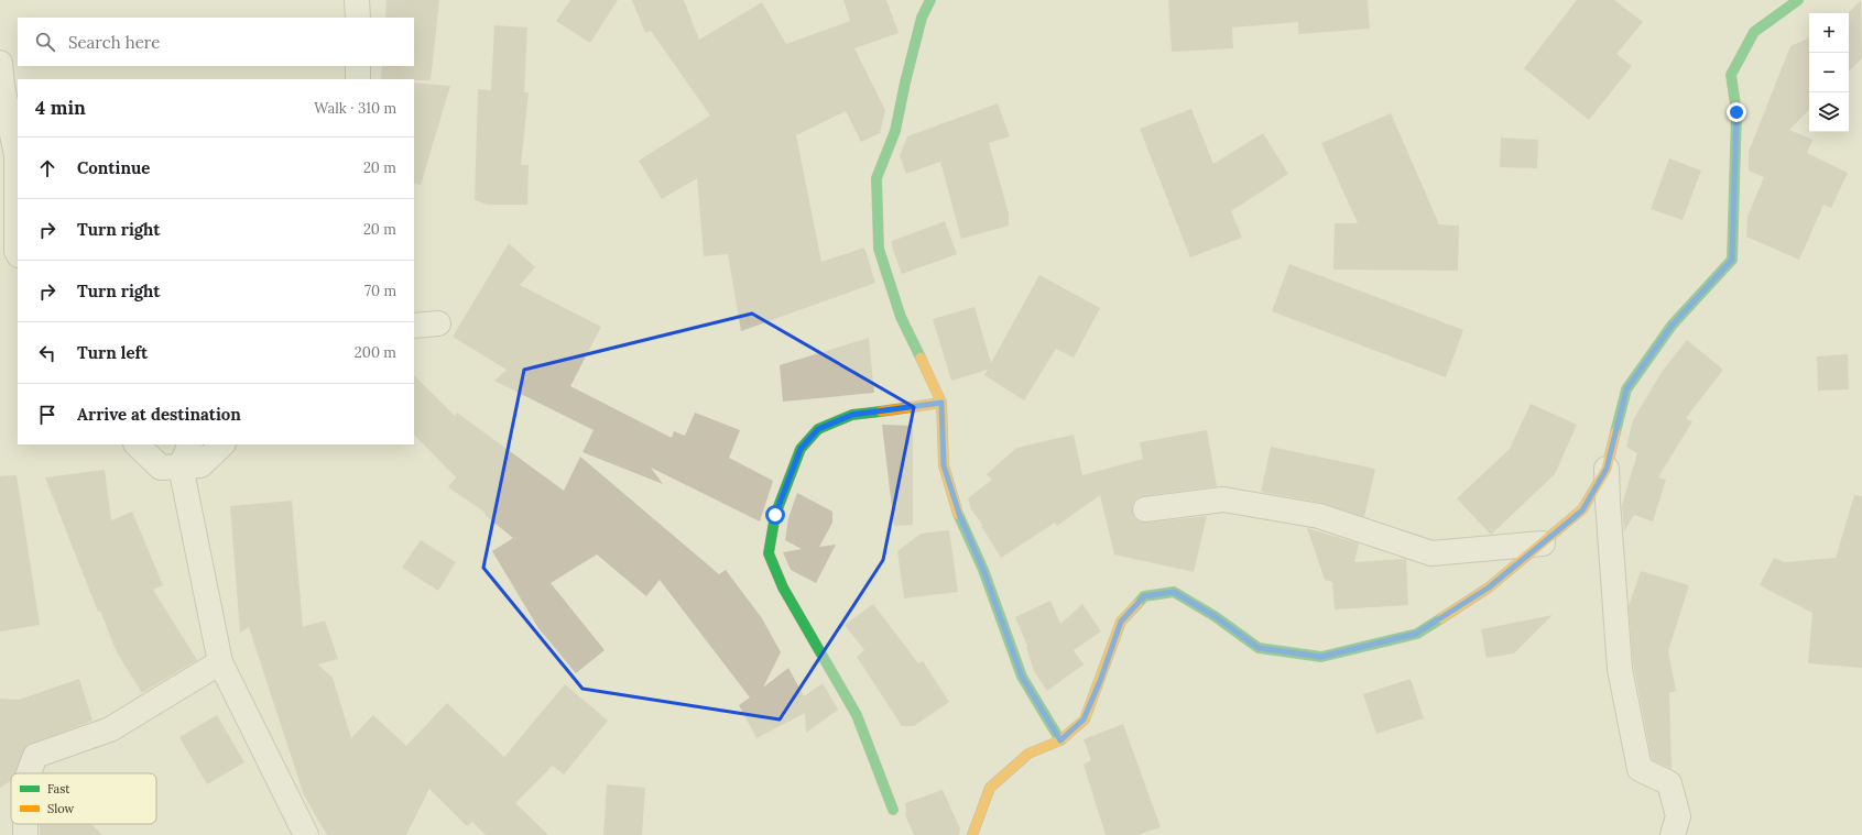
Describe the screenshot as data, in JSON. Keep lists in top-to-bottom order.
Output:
{
  "legend": ["Fast", "Slow"],
  "page": {
    "map_buttons": ["+", "−"],
    "search": "Search here",
    "heading": ["4 min", "Walk · 310 m"],
    "list": [
      ["Continue", "20 m"],
      ["Turn right", "20 m"],
      ["Turn right", "70 m"],
      ["Turn left", "200 m"],
      "Arrive at destination"
    ]
  }
}
